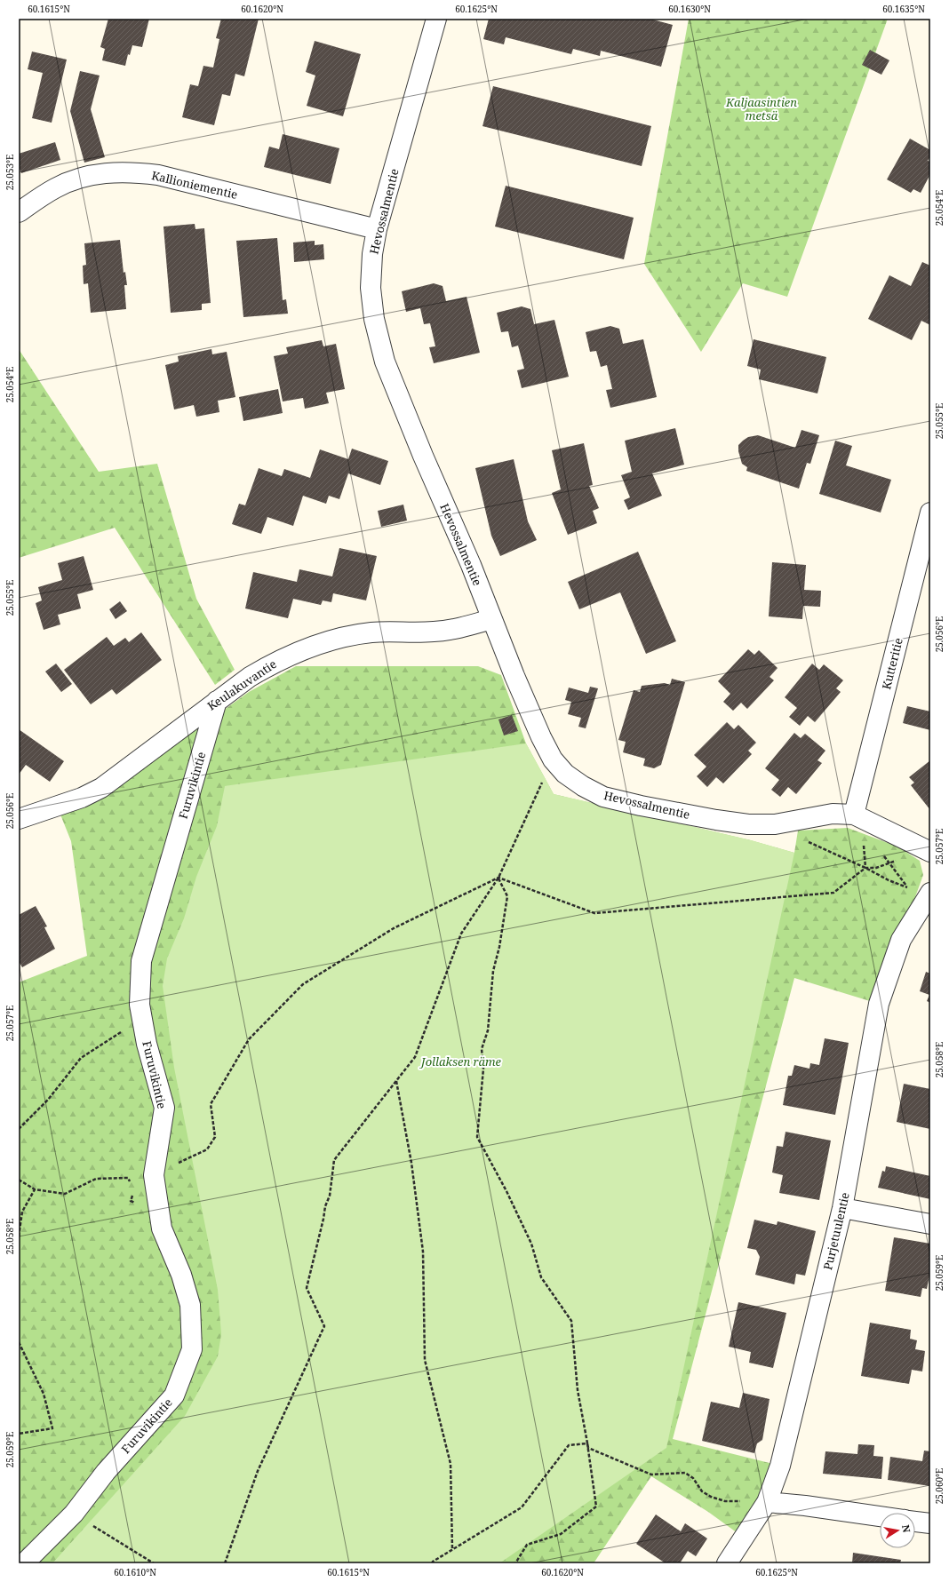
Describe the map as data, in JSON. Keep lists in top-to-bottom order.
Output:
{
  "streets": {
    "street": [
      "Kallioniementie",
      "Hevossalmentie",
      "Kutteritie",
      "Keulakuvantie",
      "Furuvikintie",
      "Purjetuulentie"
    ]
  },
  "crossings": [
    ["Kallioniementie", "Hevossalmentie"],
    ["Hevossalmentie", "Kutteritie"],
    ["Hevossalmentie", "Keulakuvantie"],
    ["Keulakuvantie", "Furuvikintie"]
  ],
  "parks": ["Kaljaasintien metsä", "Jollaksen räme"],
  "north": "right",
  "coordinates": [
    "60.1615°N",
    "60.1620°N",
    "60.1625°N",
    "60.1630°N",
    "60.1635°N",
    "25.053°E",
    "25.054°E",
    "25.055°E",
    "25.056°E",
    "25.057°E",
    "25.058°E",
    "25.059°E",
    "25.060°E",
    "60.1610°N"
  ]
}
